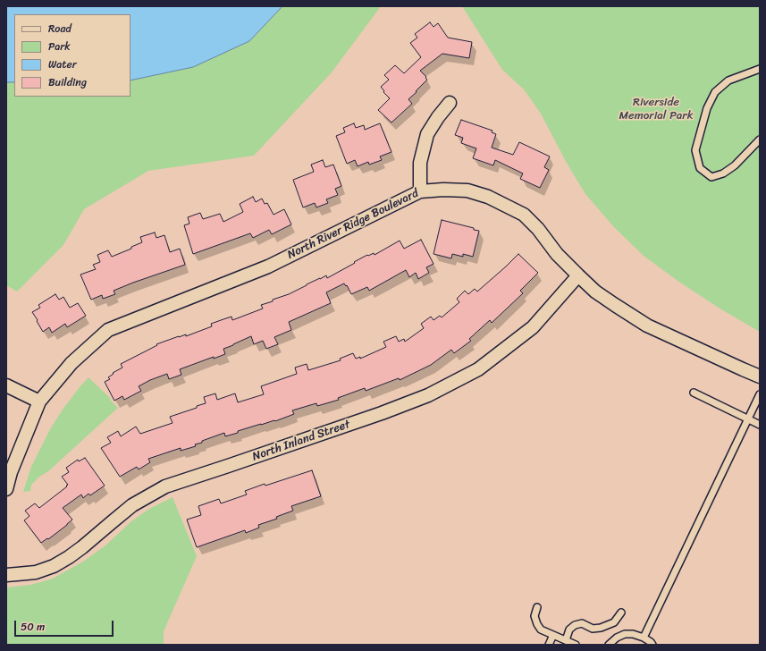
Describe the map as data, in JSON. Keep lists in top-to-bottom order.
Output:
{
  "streets": {
    "street": ["North River Ridge Boulevard", "North Inland Street"]
  },
  "crossings": [
    ["North River Ridge Boulevard", "North Inland Street"]
  ],
  "parks": ["Riverside Memorial Park"],
  "legend": [
    "Road",
    "Park",
    "Water",
    "Building"
  ],
  "scale_bar": "50 m"
}
